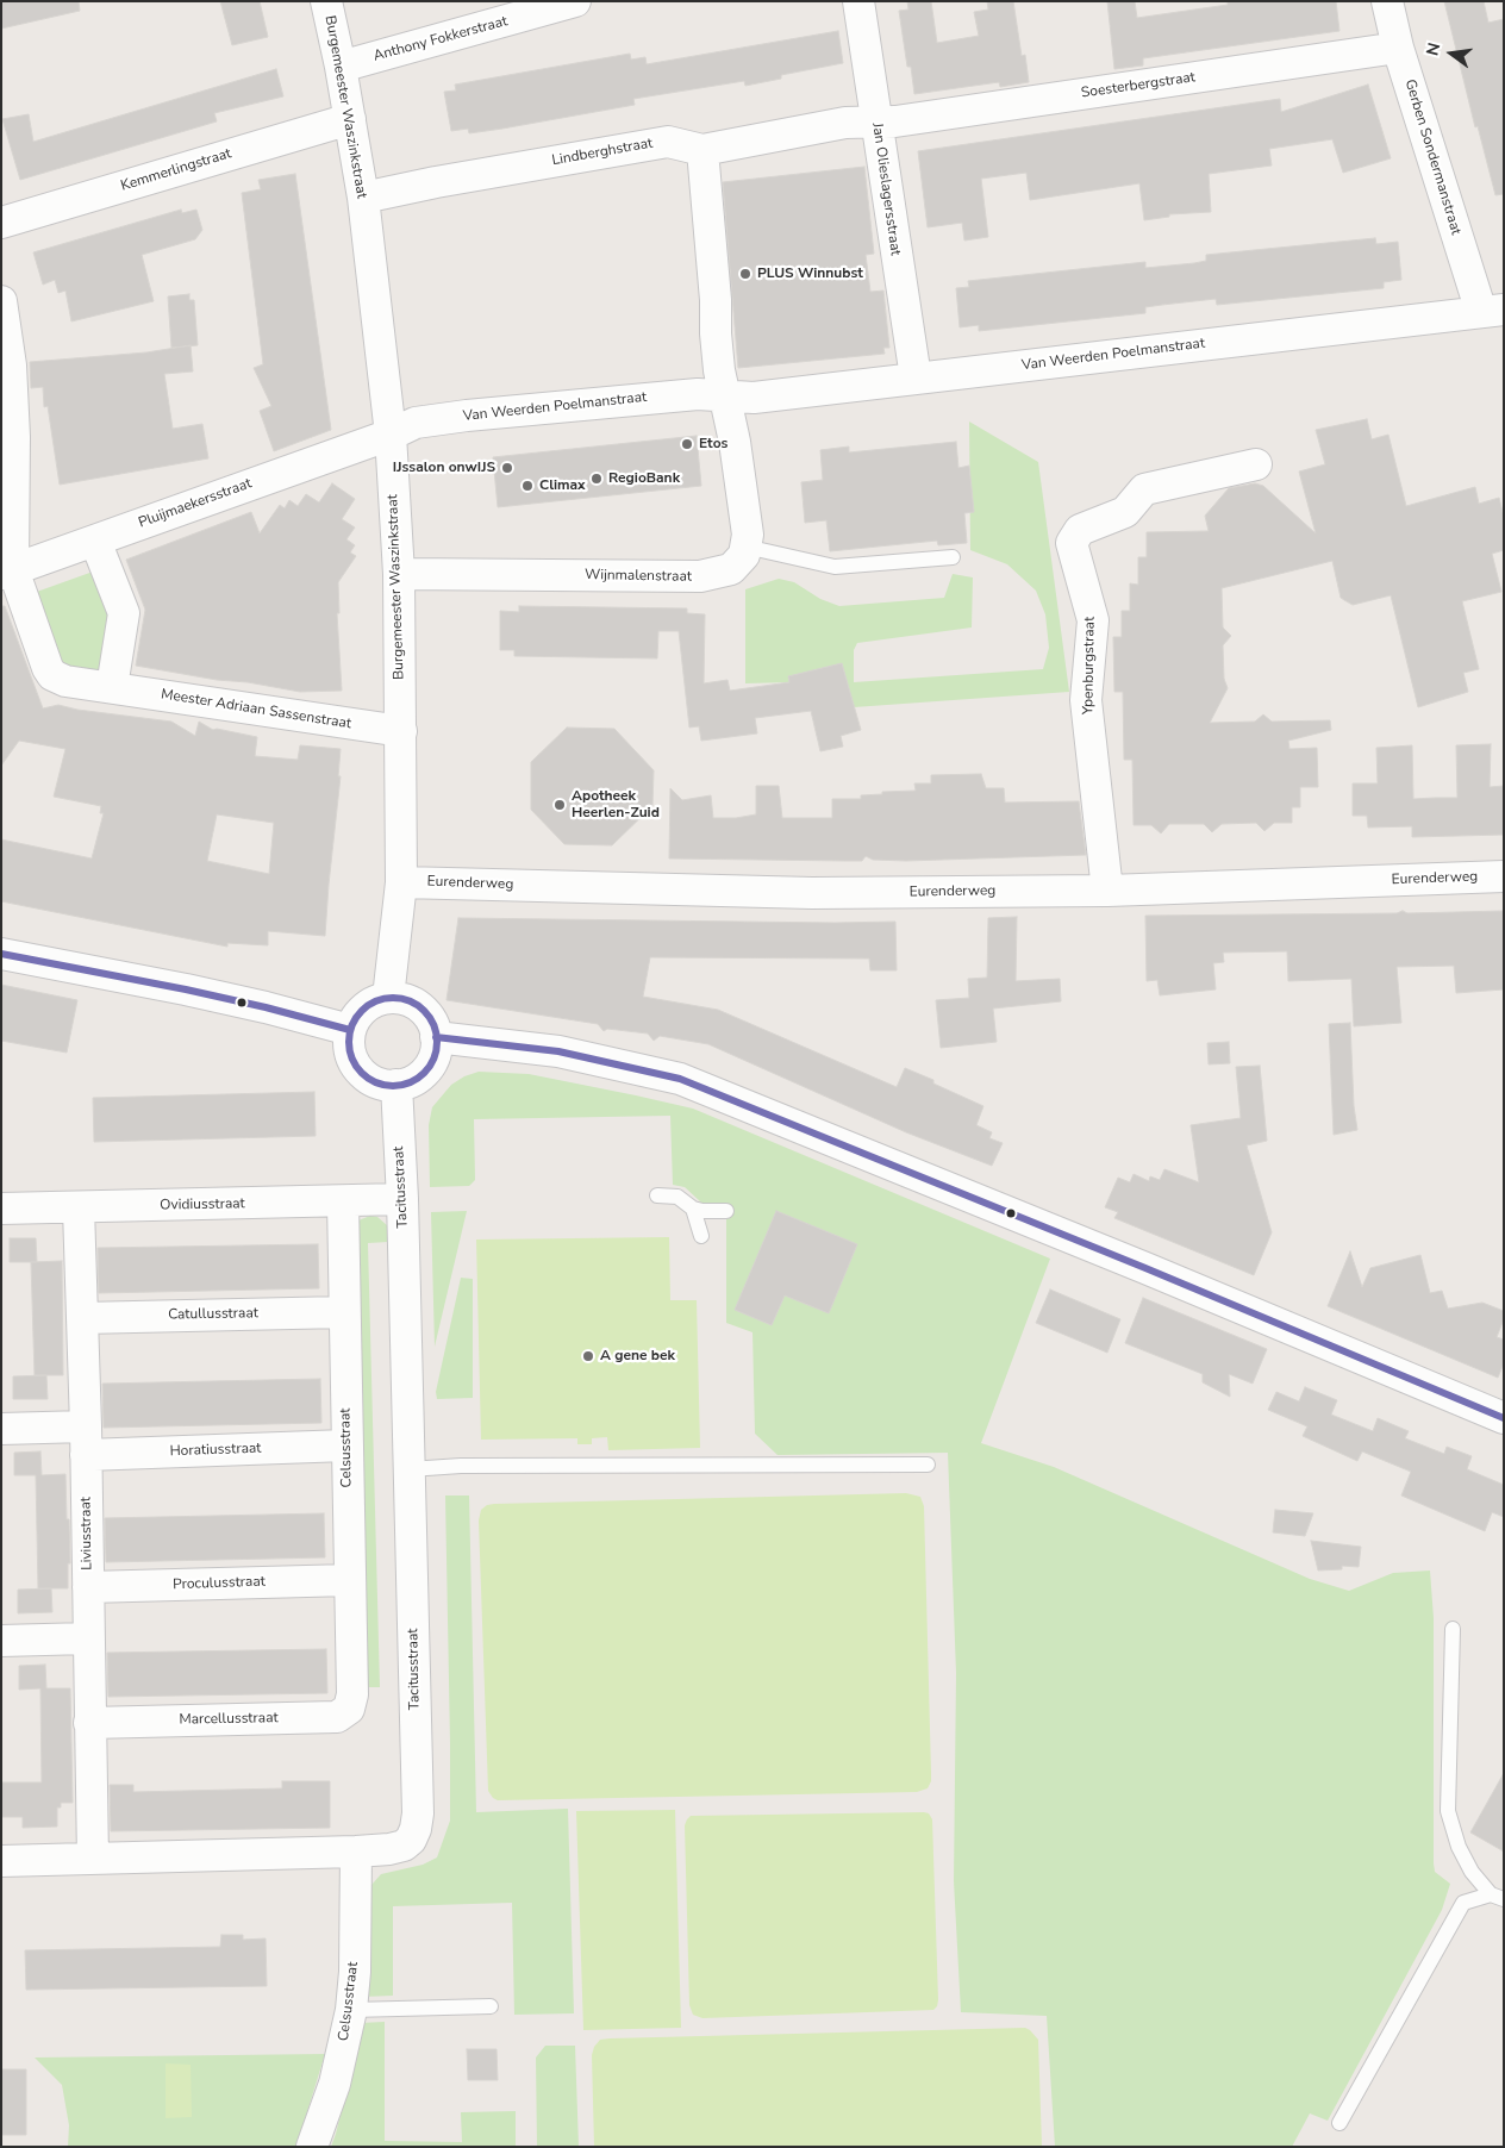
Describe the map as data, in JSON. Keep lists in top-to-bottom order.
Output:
{
  "streets": {
    "street": [
      "Anthony Fokkerstraat",
      "Soesterbergstraat",
      "Burgemeester Waszinkstraat",
      "Lindberghstraat",
      "Gerben Sondermanstraat",
      "Kemmerlingstraat",
      "Jan Olieslagersstraat",
      "Van Weerden Poelmanstraat",
      "Pluijmaekersstraat",
      "Wijnmalenstraat",
      "Ypenburgstraat",
      "Meester Adriaan Sassenstraat",
      "Eurenderweg",
      "Tacitusstraat",
      "Ovidiusstraat",
      "Catullusstraat",
      "Celsusstraat",
      "Horatiusstraat",
      "Liviusstraat",
      "Proculusstraat",
      "Marcellusstraat"
    ]
  },
  "crossings": [
    ["Anthony Fokkerstraat", "Burgemeester Waszinkstraat"],
    ["Soesterbergstraat", "Lindberghstraat"],
    ["Soesterbergstraat", "Gerben Sondermanstraat"],
    ["Soesterbergstraat", "Jan Olieslagersstraat"],
    ["Burgemeester Waszinkstraat", "Lindberghstraat"],
    ["Burgemeester Waszinkstraat", "Kemmerlingstraat"],
    ["Burgemeester Waszinkstraat", "Van Weerden Poelmanstraat"],
    ["Burgemeester Waszinkstraat", "Pluijmaekersstraat"],
    ["Burgemeester Waszinkstraat", "Wijnmalenstraat"],
    ["Burgemeester Waszinkstraat", "Meester Adriaan Sassenstraat"],
    ["Burgemeester Waszinkstraat", "Eurenderweg"],
    ["Burgemeester Waszinkstraat", "Tacitusstraat"],
    ["Lindberghstraat", "Jan Olieslagersstraat"],
    ["Gerben Sondermanstraat", "Van Weerden Poelmanstraat"],
    ["Jan Olieslagersstraat", "Van Weerden Poelmanstraat"],
    ["Van Weerden Poelmanstraat", "Pluijmaekersstraat"],
    ["Pluijmaekersstraat", "Meester Adriaan Sassenstraat"],
    ["Ypenburgstraat", "Eurenderweg"],
    ["Tacitusstraat", "Ovidiusstraat"],
    ["Tacitusstraat", "Celsusstraat"],
    ["Tacitusstraat", "Liviusstraat"],
    ["Ovidiusstraat", "Celsusstraat"],
    ["Ovidiusstraat", "Liviusstraat"],
    ["Catullusstraat", "Celsusstraat"],
    ["Catullusstraat", "Liviusstraat"],
    ["Celsusstraat", "Horatiusstraat"],
    ["Celsusstraat", "Proculusstraat"],
    ["Celsusstraat", "Marcellusstraat"],
    ["Horatiusstraat", "Liviusstraat"],
    ["Liviusstraat", "Proculusstraat"],
    ["Liviusstraat", "Marcellusstraat"]
  ],
  "places": [
    "PLUS Winnubst",
    "Etos",
    "IJssalon onwIJS",
    "RegioBank",
    "Climax",
    "Apotheek Heerlen-Zuid",
    "A gene bek"
  ],
  "north": "left"
}
